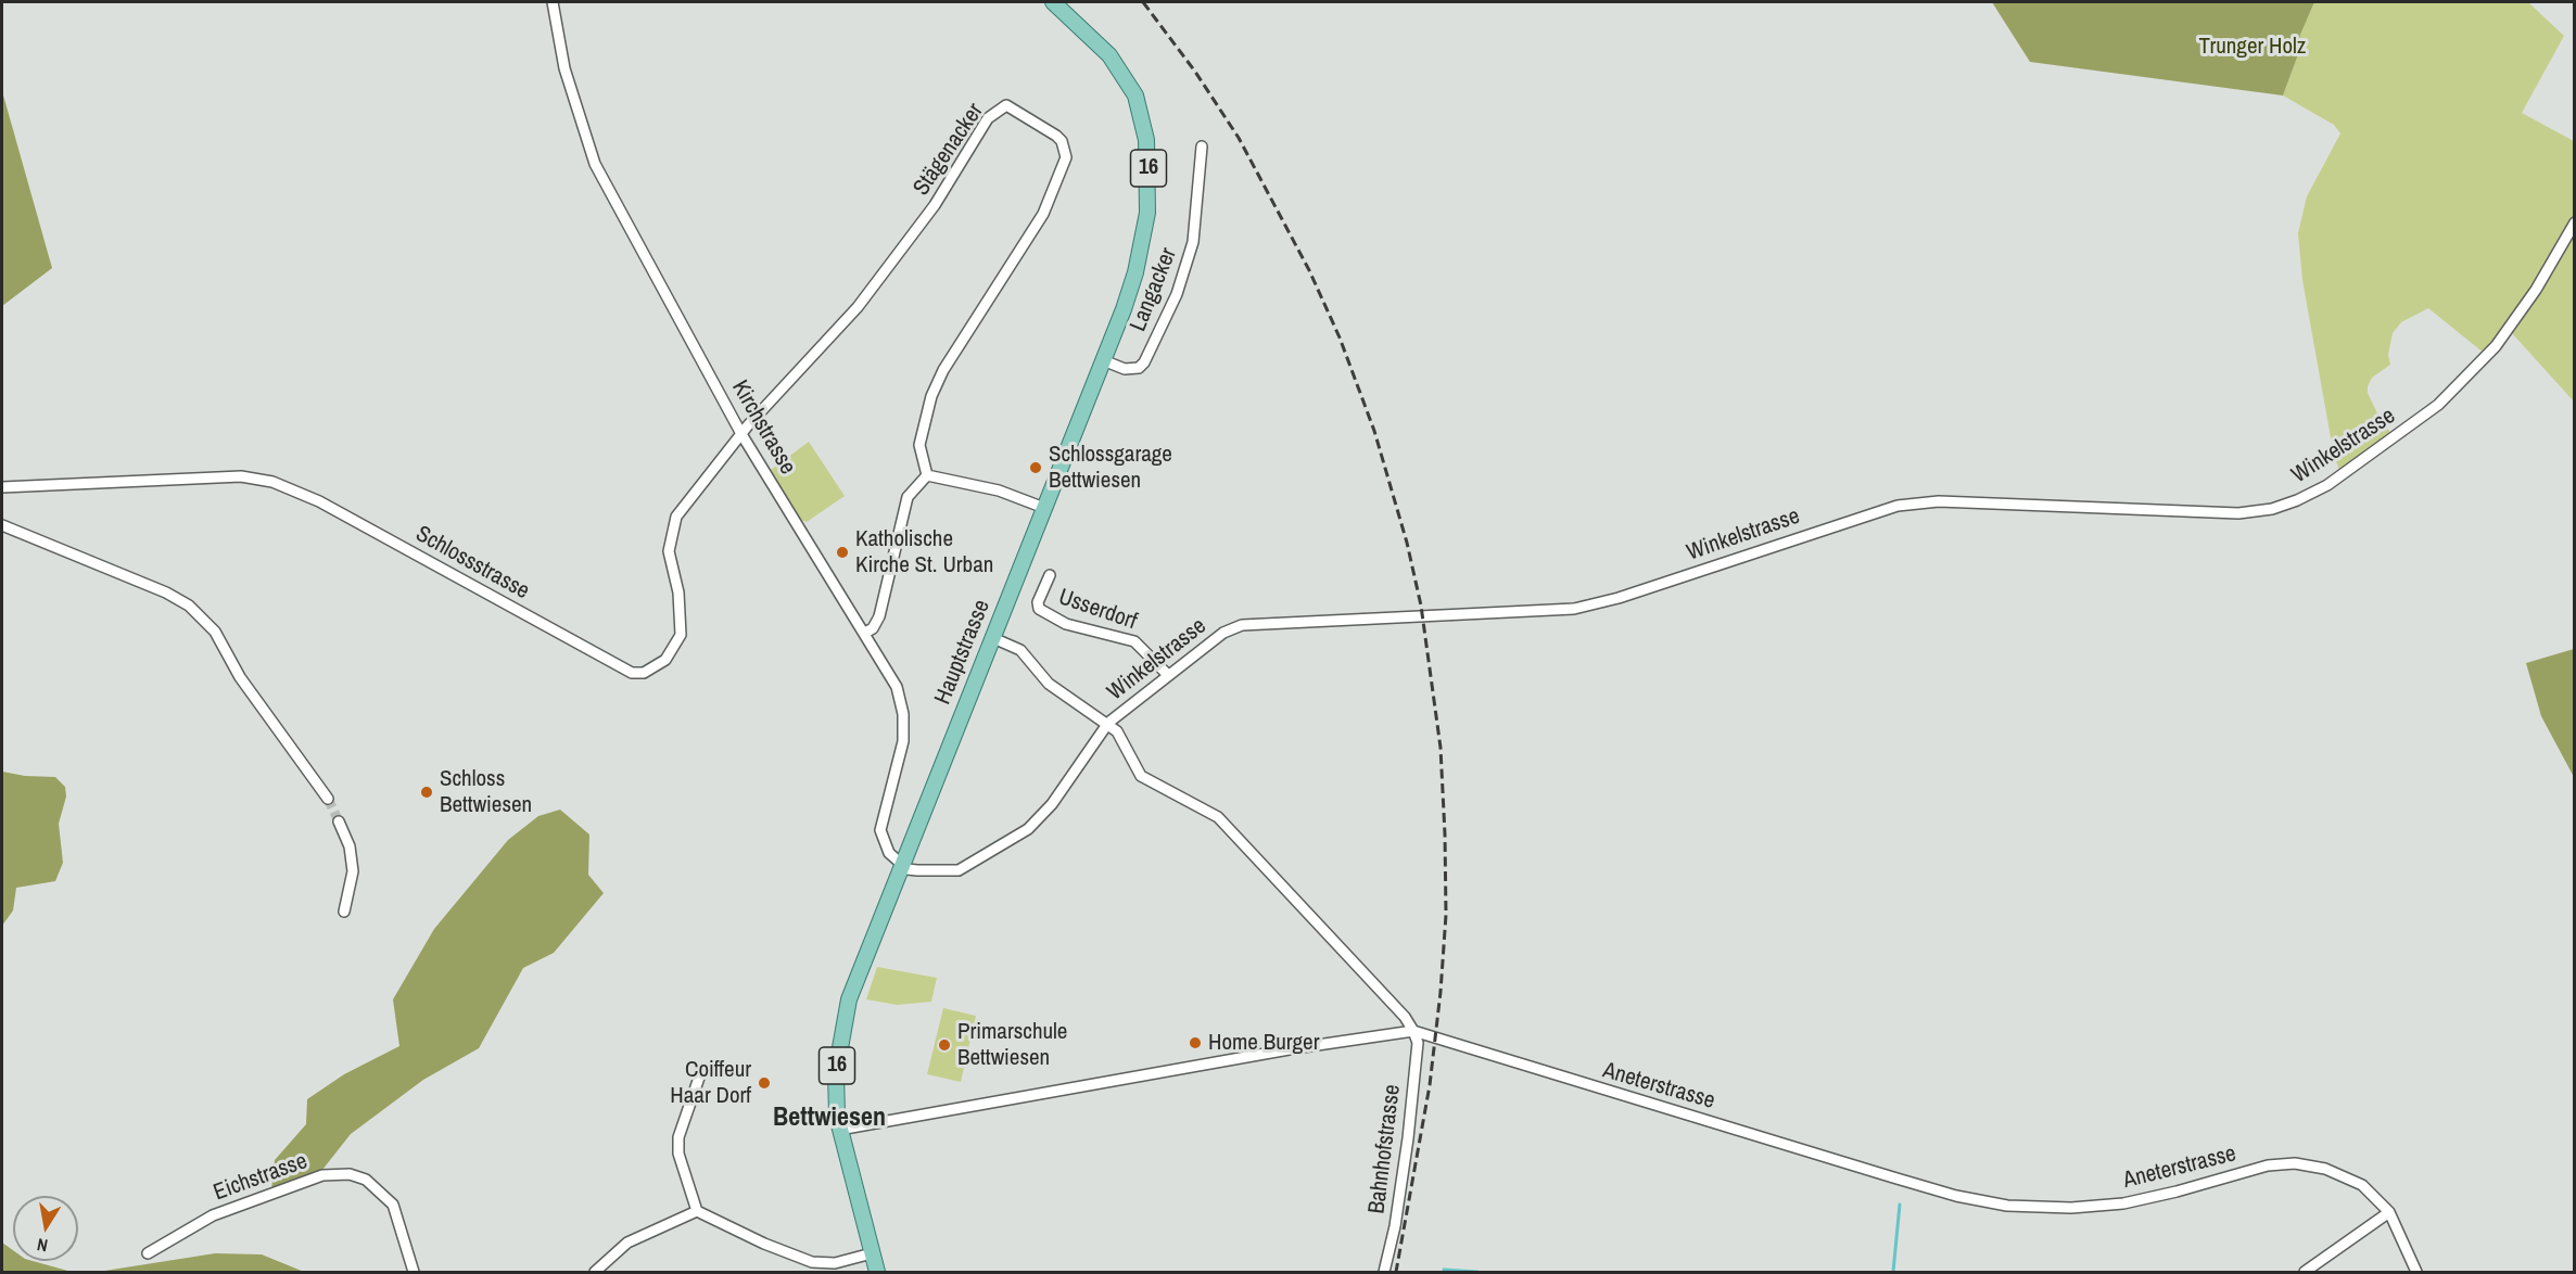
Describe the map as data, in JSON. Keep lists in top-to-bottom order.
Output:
{
  "streets": {
    "main road": ["16", "Hauptstrasse"],
    "street": [
      "Stägenacker",
      "Langacker",
      "Kirchstrasse",
      "Winkelstrasse",
      "Schlossstrasse",
      "Usserdorf",
      "Aneterstrasse",
      "Bahnhofstrasse",
      "Eichstrasse"
    ]
  },
  "crossings": [
    ["Stägenacker", "Kirchstrasse"],
    ["Stägenacker", "Schlossstrasse"],
    ["Langacker", "Hauptstrasse"],
    ["Kirchstrasse", "Winkelstrasse"],
    ["Kirchstrasse", "Schlossstrasse"],
    ["Kirchstrasse", "Hauptstrasse"],
    ["Winkelstrasse", "Usserdorf"],
    ["Winkelstrasse", "Hauptstrasse"],
    ["Aneterstrasse", "Bahnhofstrasse"]
  ],
  "districts": ["Bettwiesen"],
  "parks": ["Trunger Holz"],
  "places": [
    "Schlossgarage Bettwiesen",
    "Katholische Kirche St. Urban",
    "Schloss Bettwiesen",
    "Home Burger",
    "Primarschule Bettwiesen",
    "Coiffeur Haar Dorf"
  ],
  "north": "bottom"
}
